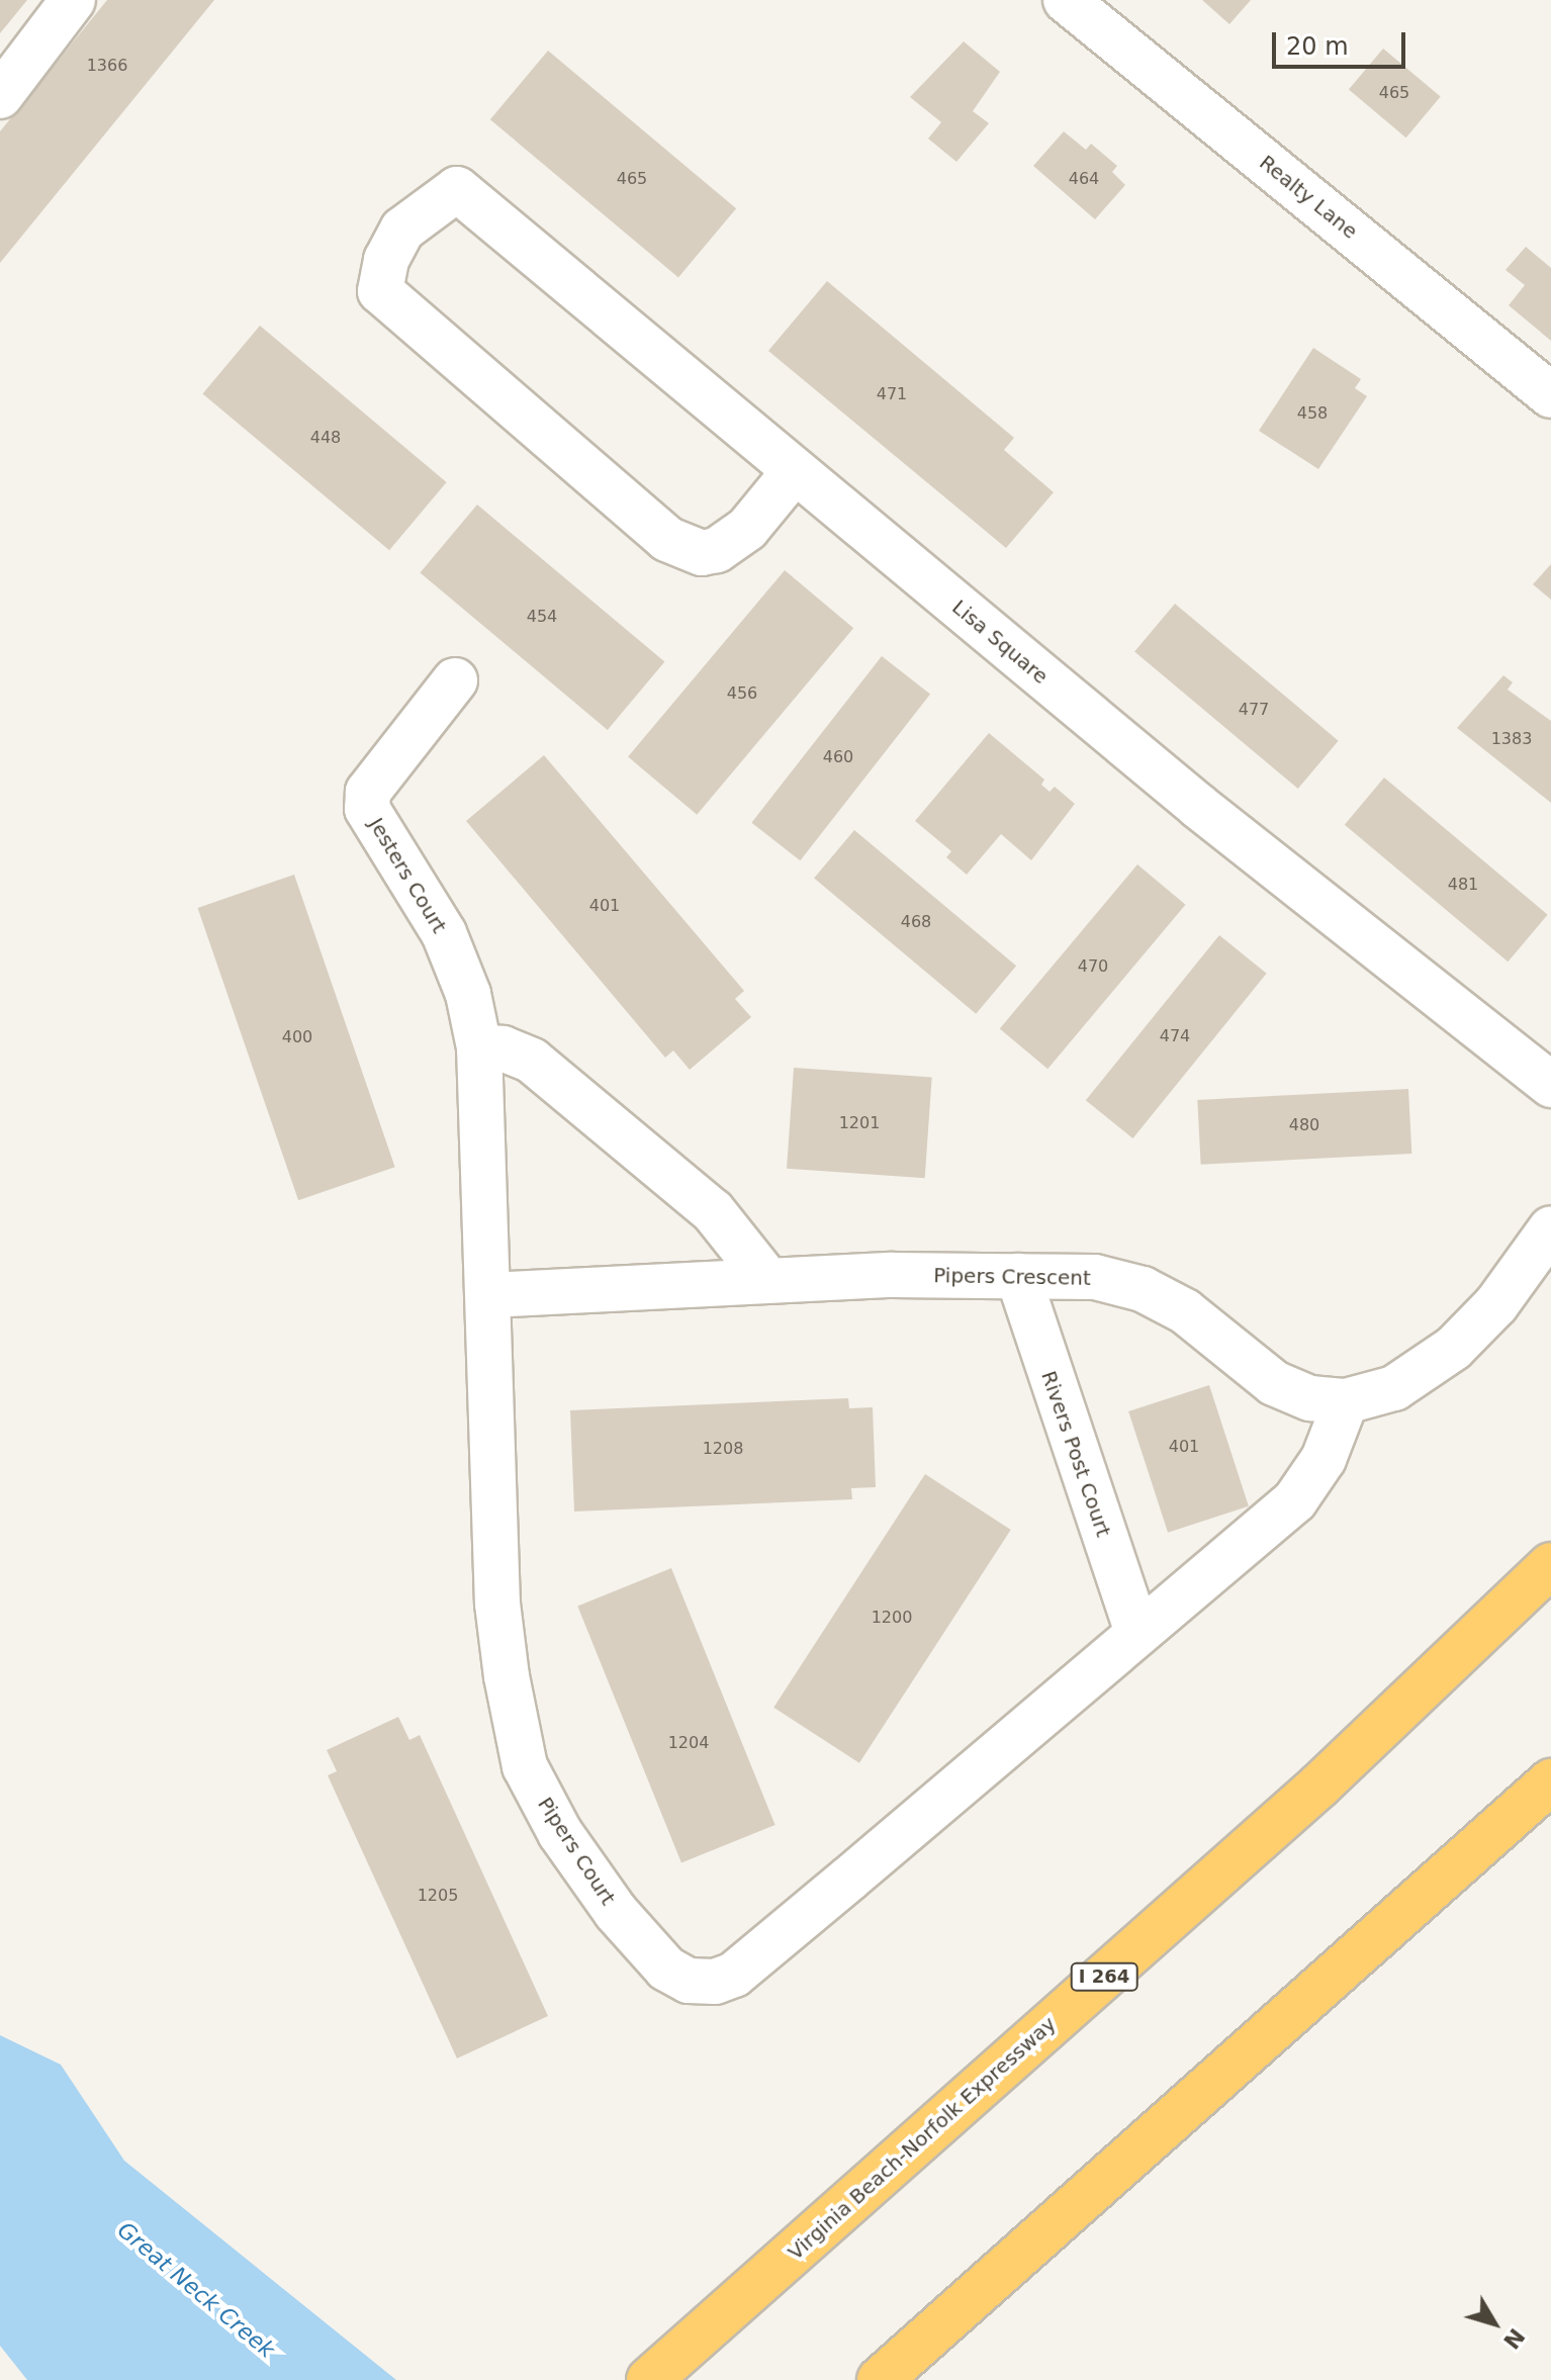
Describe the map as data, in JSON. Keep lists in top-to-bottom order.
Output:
{
  "streets": {
    "highway": ["I 264", "Virginia Beach-Norfolk Expressway"],
    "street": [
      "Realty Lane",
      "Lisa Square",
      "Jesters Court",
      "Pipers Crescent",
      "Rivers Post Court",
      "Pipers Court"
    ]
  },
  "crossings": [
    ["Jesters Court", "Pipers Crescent"],
    ["Jesters Court", "Pipers Court"],
    ["Pipers Crescent", "Rivers Post Court"],
    ["Pipers Crescent", "Pipers Court"],
    ["Rivers Post Court", "Pipers Court"]
  ],
  "water": ["Great Neck Creek"],
  "house_numbers": [
    "1366",
    "465",
    "465",
    "464",
    "471",
    "458",
    "448",
    "454",
    "456",
    "477",
    "1383",
    "460",
    "481",
    "401",
    "468",
    "470",
    "474",
    "400",
    "1201",
    "480",
    "401",
    "1208",
    "1200",
    "1204",
    "1205"
  ],
  "scale_bar": "20 m",
  "north": "bottom right"
}
